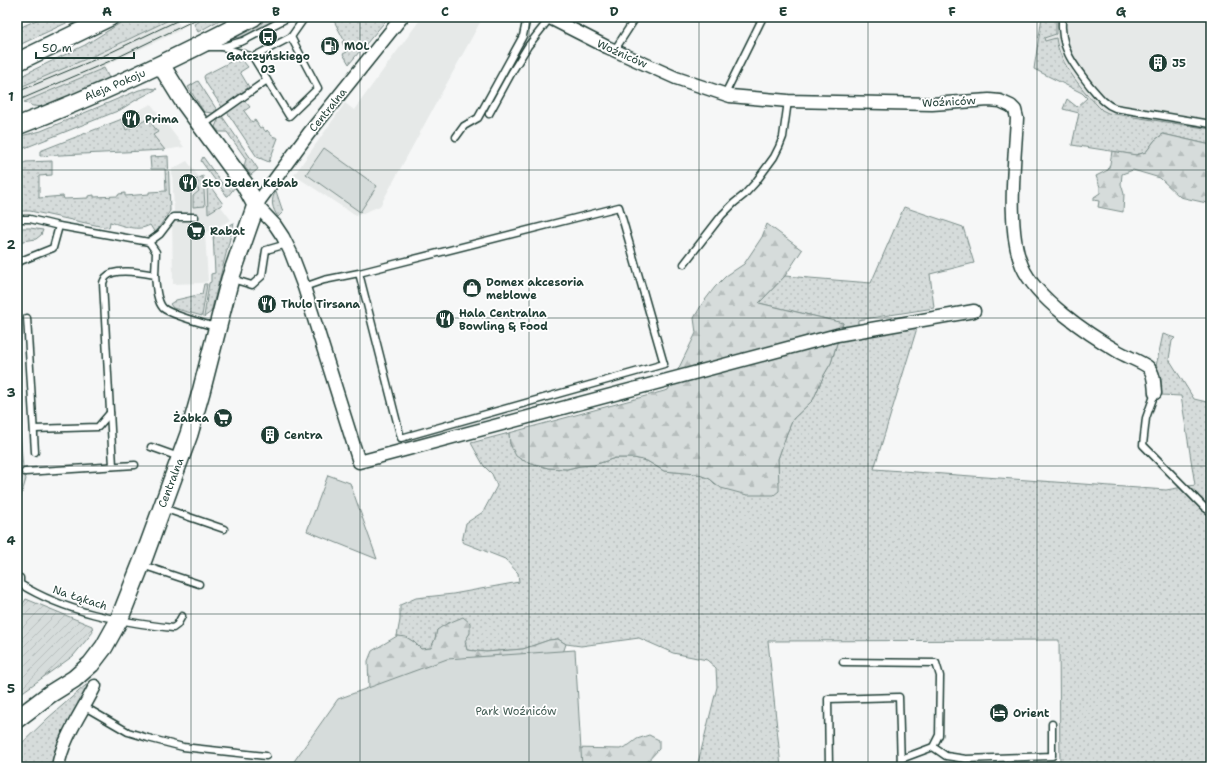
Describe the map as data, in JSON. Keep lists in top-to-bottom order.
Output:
{
  "streets": {
    "street": ["Woźniców", "Aleja Pokoju", "Centralna"],
    "lane": ["Na Łąkach"]
  },
  "crossings": [
    ["Centralna", "Na Łąkach"]
  ],
  "parks": ["Park Woźniców"],
  "places": {
    "bus stop": ["Gałczyńskiego 03"],
    "fuel station": ["MOL"],
    "building": ["J5", "Centra"],
    "restaurant": [
      "Prima",
      "Sto Jeden Kebab",
      "Thulo Tirsana",
      "Hala Centralna Bowling & Food"
    ],
    "supermarket": ["Rabat", "Żabka"],
    "shop": ["Domex akcesoria meblowe"],
    "hotel": ["Orient"]
  },
  "scale_bar": "50 m",
  "grid": {
    "columns": [
      "A",
      "B",
      "C",
      "D",
      "E",
      "F",
      "G"
    ],
    "rows": [
      "1",
      "2",
      "3",
      "4",
      "5"
    ]
  }
}
